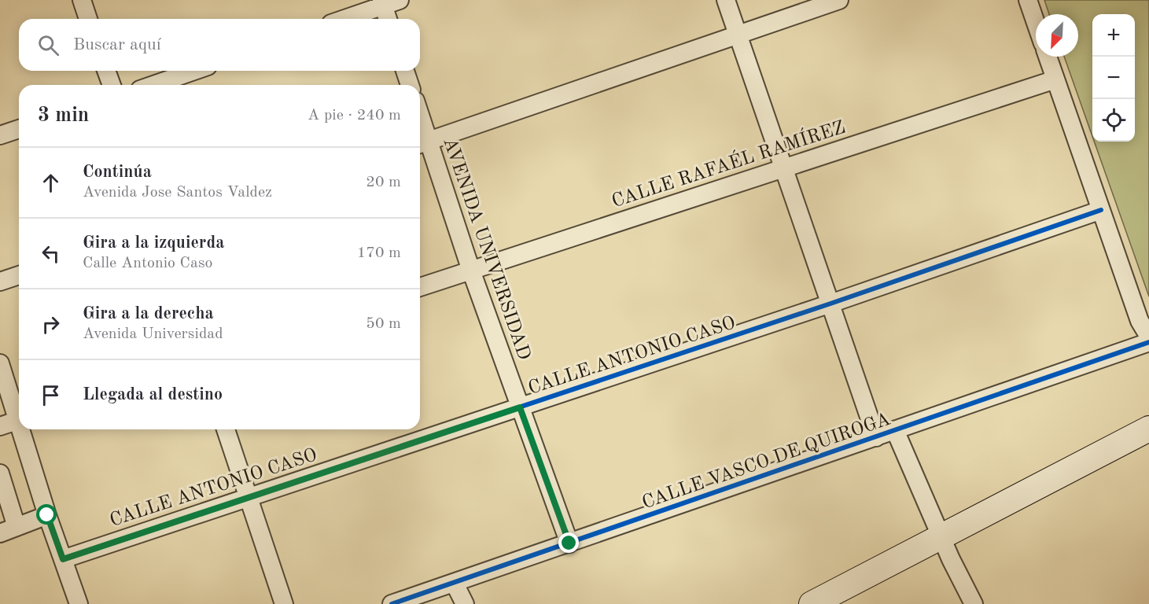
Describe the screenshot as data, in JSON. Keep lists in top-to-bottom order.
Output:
{
  "streets": {
    "street": [
      "CALLE RAFAÉL RAMÍREZ",
      "AVENIDA UNIVERSIDAD",
      "CALLE ANTONIO CASO",
      "CALLE VASCO DE QUIROGA"
    ]
  },
  "crossings": [
    ["CALLE RAFAÉL RAMÍREZ", "AVENIDA UNIVERSIDAD"],
    ["AVENIDA UNIVERSIDAD", "CALLE ANTONIO CASO"],
    ["AVENIDA UNIVERSIDAD", "CALLE VASCO DE QUIROGA"]
  ],
  "north": "bottom left",
  "page": {
    "map_buttons": ["+", "−"],
    "search": "Buscar aquí",
    "heading": ["3 min", "A pie · 240 m"],
    "list": [
      ["Continúa", "Avenida Jose Santos Valdez", "20 m"],
      ["Gira a la izquierda", "Calle Antonio Caso", "170 m"],
      ["Gira a la derecha", "Avenida Universidad", "50 m"],
      "Llegada al destino"
    ]
  }
}
